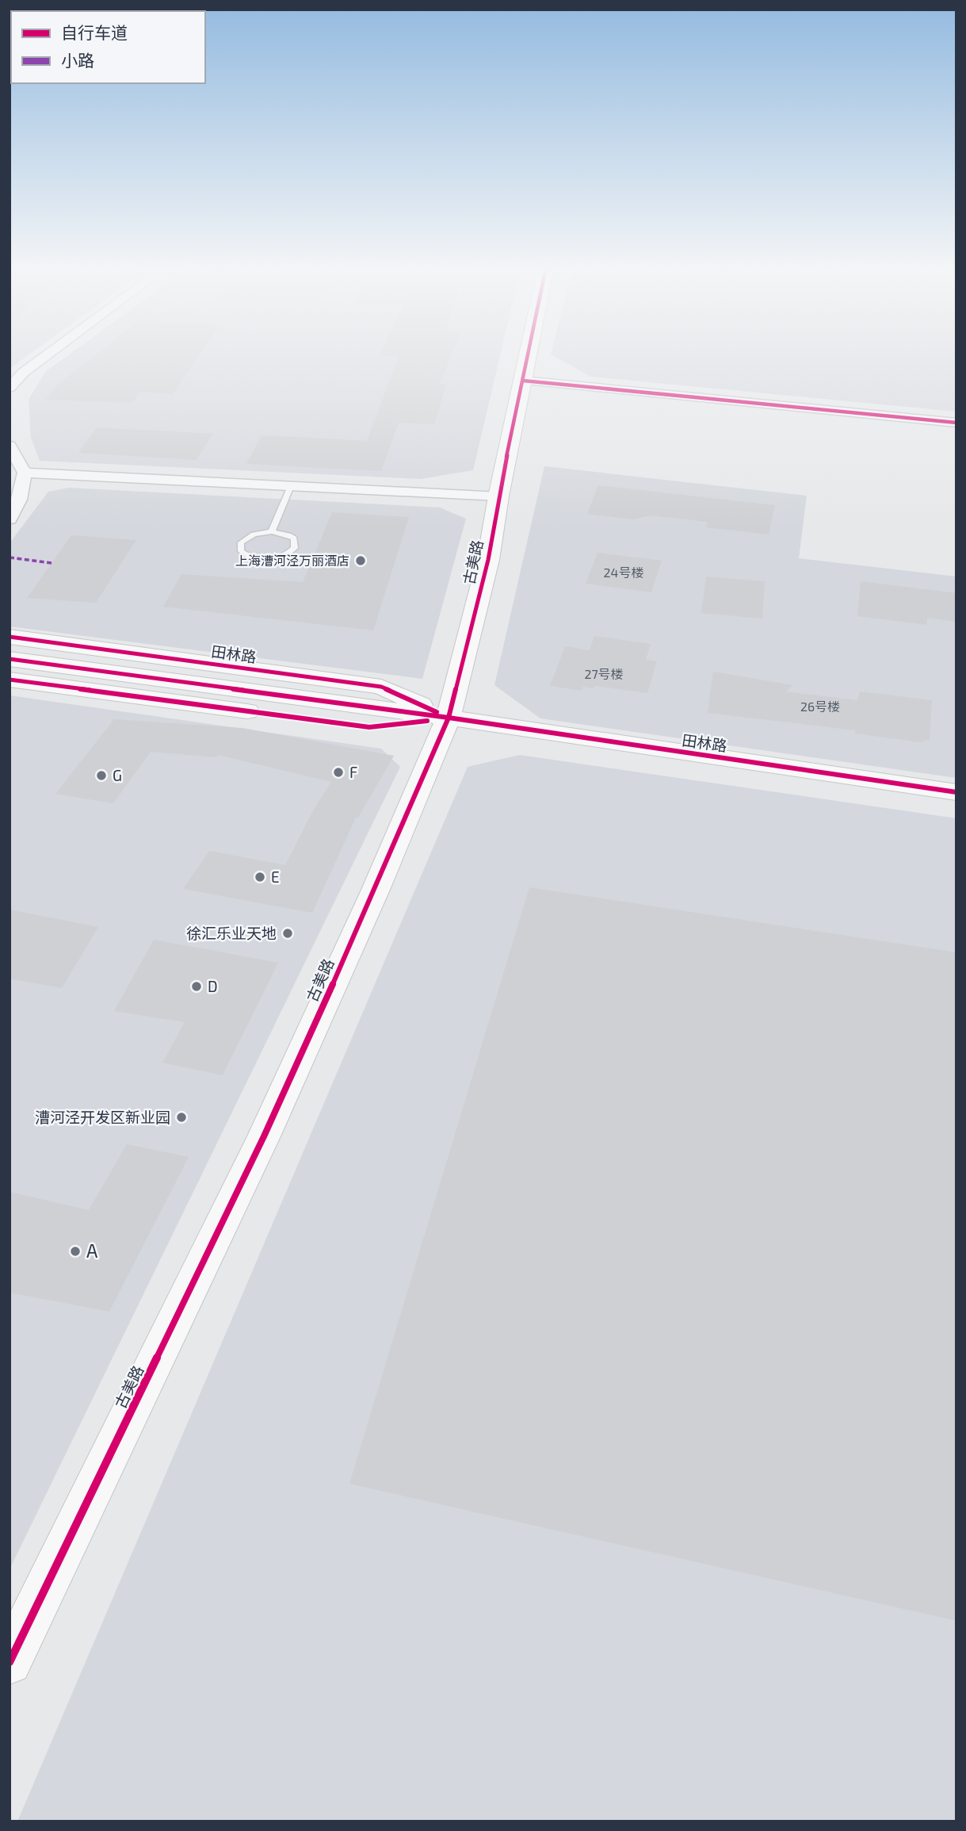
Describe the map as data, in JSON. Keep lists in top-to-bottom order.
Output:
{
  "streets": {
    "street": ["古美路", "田林路"]
  },
  "crossings": [
    ["古美路", "田林路"]
  ],
  "places": [
    "上海漕河泾万丽酒店",
    "F",
    "G",
    "E",
    "徐汇乐业天地",
    "D",
    "漕河泾开发区新业园",
    "A"
  ],
  "house_numbers": ["24号楼", "27号楼", "26号楼"],
  "legend": ["自行车道", "小路"]
}
